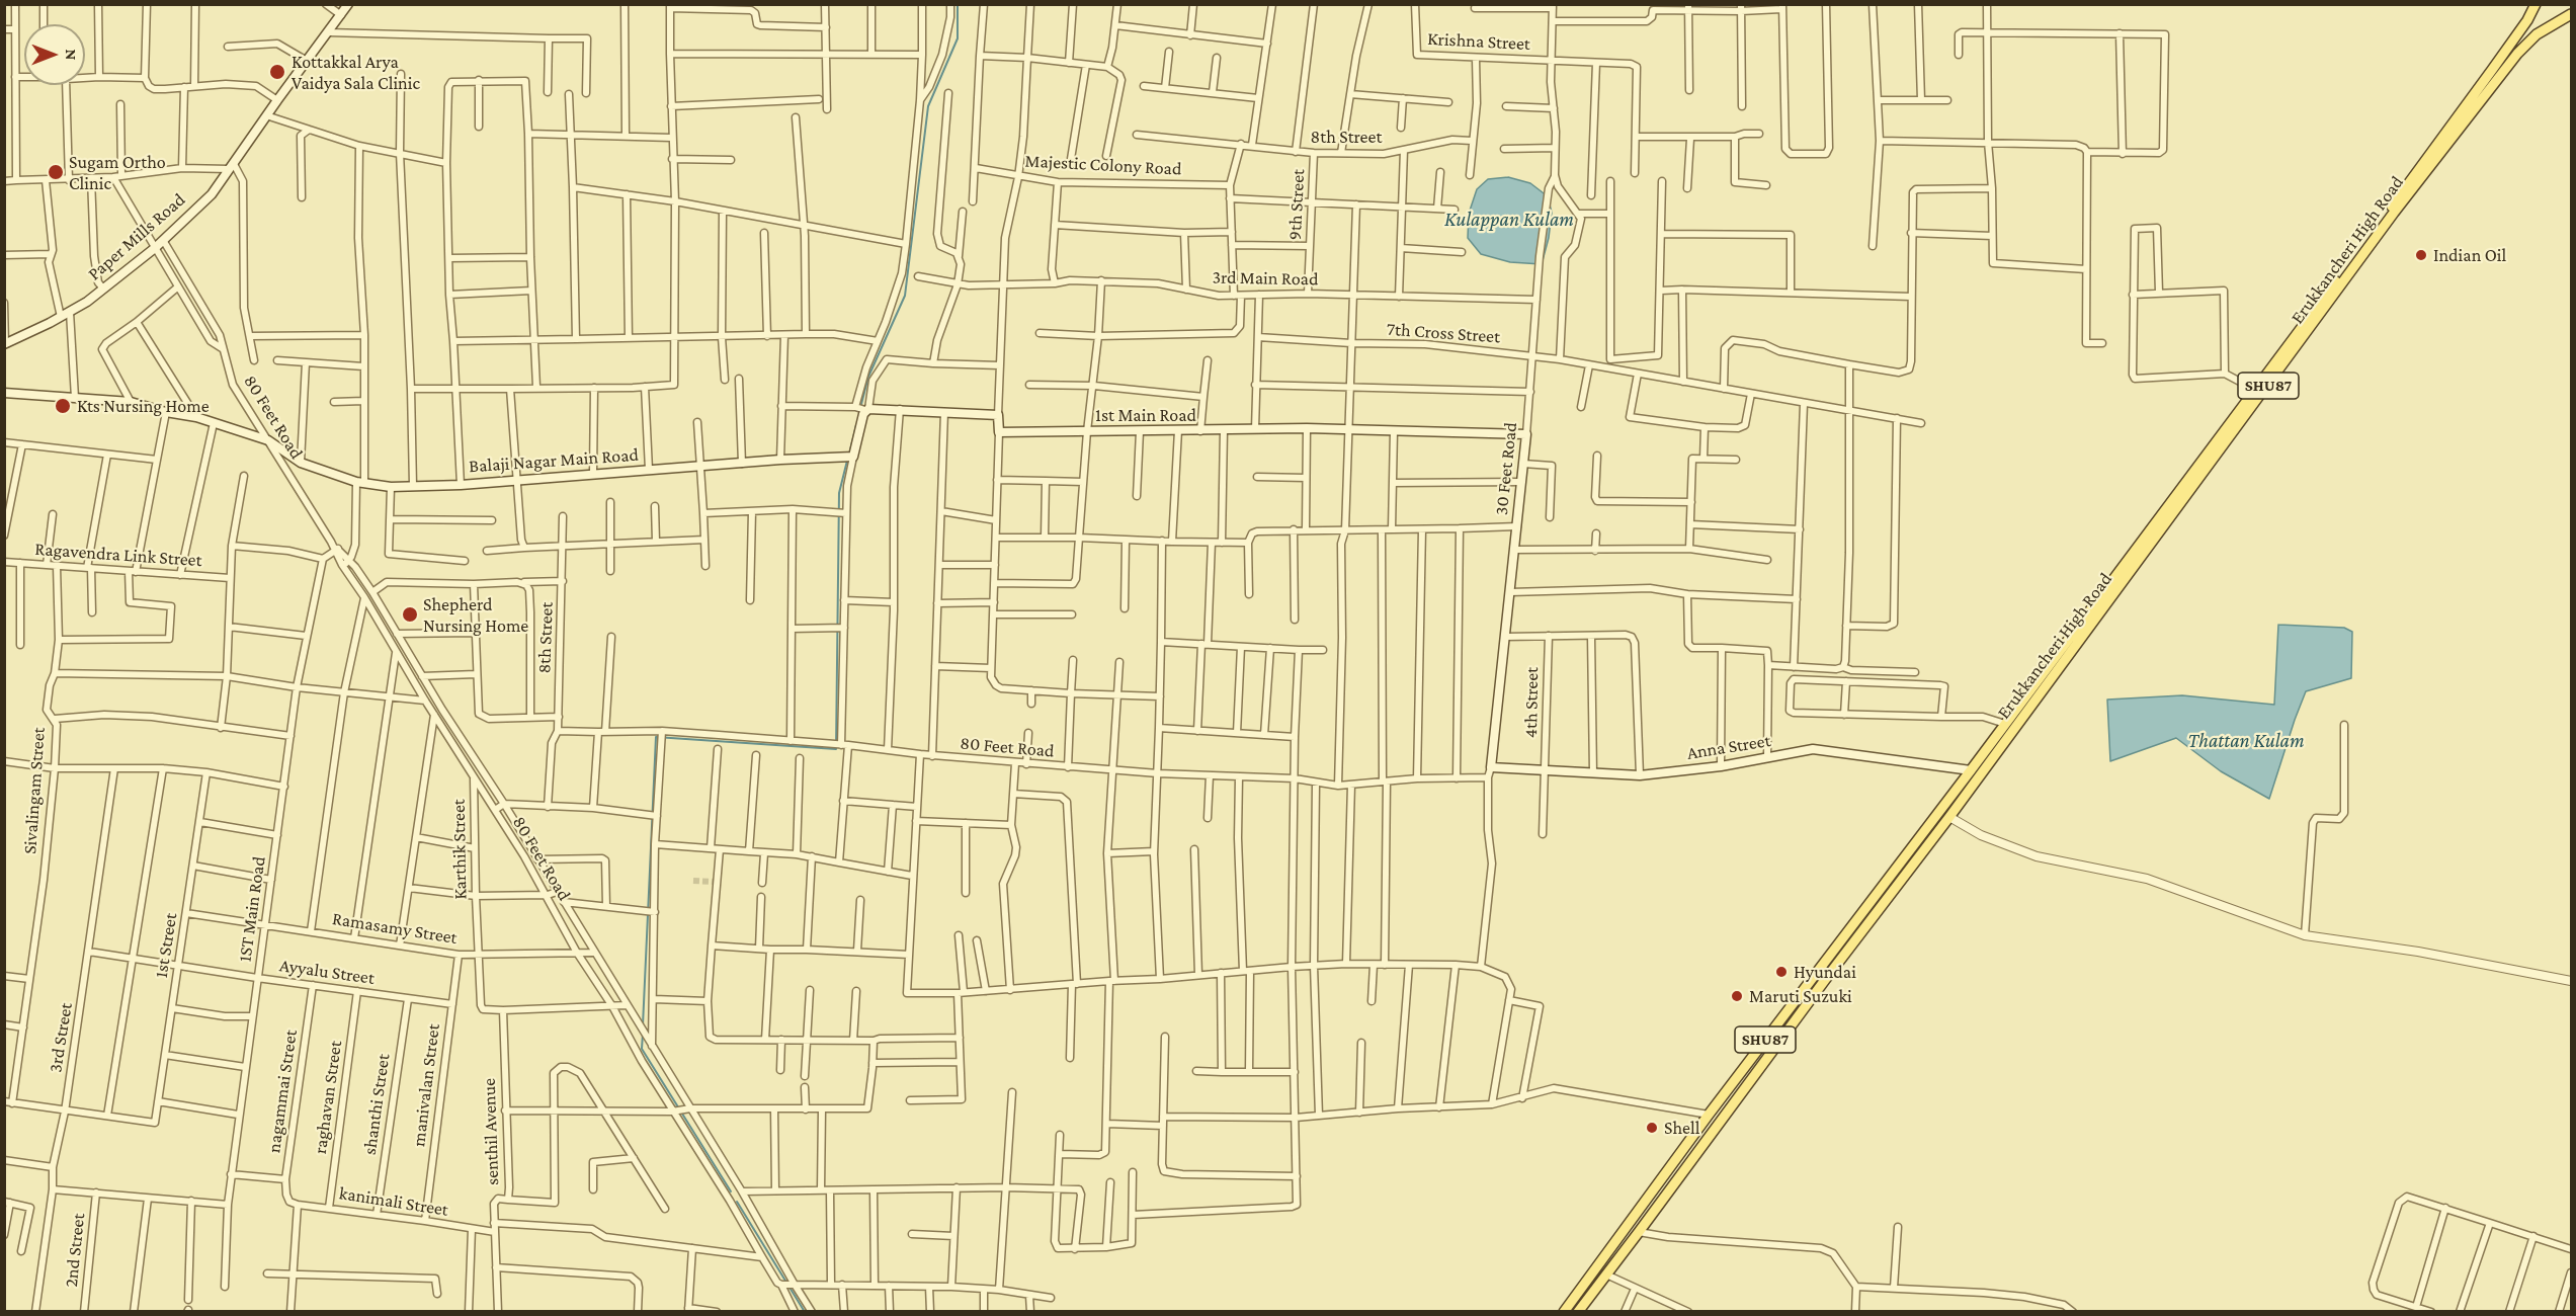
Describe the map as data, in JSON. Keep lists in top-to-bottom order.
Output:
{
  "streets": {
    "main road": [
      "Paper Mills Road",
      "Erukkancheri High Road",
      "SHU87",
      "1st Main Road",
      "Balaji Nagar Main Road",
      "30 Feet Road",
      "Anna Street"
    ],
    "street": [
      "Krishna Street",
      "8th Street",
      "Majestic Colony Road",
      "9th Street",
      "3rd Main Road",
      "7th Cross Street",
      "80 Feet Road",
      "Ragavendra Link Street",
      "4th Street",
      "Sivalingam Street",
      "Karthik Street",
      "1ST Main Road",
      "Ramasamy Street",
      "1st Street",
      "Ayyalu Street",
      "3rd Street",
      "manivalan Street",
      "nagammai Street",
      "raghavan Street",
      "shanthi Street",
      "senthil Avenue",
      "kanimali Street",
      "2nd Street"
    ]
  },
  "crossings": [
    ["8th Street", "9th Street"],
    ["8th Street", "80 Feet Road"],
    ["9th Street", "3rd Main Road"],
    ["Paper Mills Road", "80 Feet Road"],
    ["3rd Main Road", "30 Feet Road"],
    ["7th Cross Street", "30 Feet Road"],
    ["SHU87", "Anna Street"],
    ["1st Main Road", "30 Feet Road"],
    ["80 Feet Road", "Balaji Nagar Main Road"],
    ["80 Feet Road", "Karthik Street"],
    ["80 Feet Road", "Ramasamy Street"],
    ["30 Feet Road", "Anna Street"],
    ["4th Street", "Anna Street"],
    ["Karthik Street", "Ramasamy Street"],
    ["Karthik Street", "senthil Avenue"],
    ["1ST Main Road", "Ramasamy Street"],
    ["1ST Main Road", "Ayyalu Street"],
    ["Ramasamy Street", "1st Street"],
    ["Ramasamy Street", "manivalan Street"],
    ["1st Street", "Ayyalu Street"],
    ["Ayyalu Street", "3rd Street"],
    ["Ayyalu Street", "manivalan Street"],
    ["Ayyalu Street", "nagammai Street"],
    ["Ayyalu Street", "raghavan Street"],
    ["Ayyalu Street", "shanthi Street"],
    ["3rd Street", "2nd Street"],
    ["manivalan Street", "kanimali Street"],
    ["nagammai Street", "kanimali Street"],
    ["raghavan Street", "kanimali Street"],
    ["shanthi Street", "kanimali Street"],
    ["senthil Avenue", "kanimali Street"]
  ],
  "water": ["Kulappan Kulam", "Thattan Kulam"],
  "places": [
    "Kottakkal Arya Vaidya Sala Clinic",
    "Sugam Ortho Clinic",
    "Indian Oil",
    "Kts Nursing Home",
    "Shepherd Nursing Home",
    "Hyundai",
    "Maruti Suzuki",
    "Shell"
  ],
  "north": "right"
}
